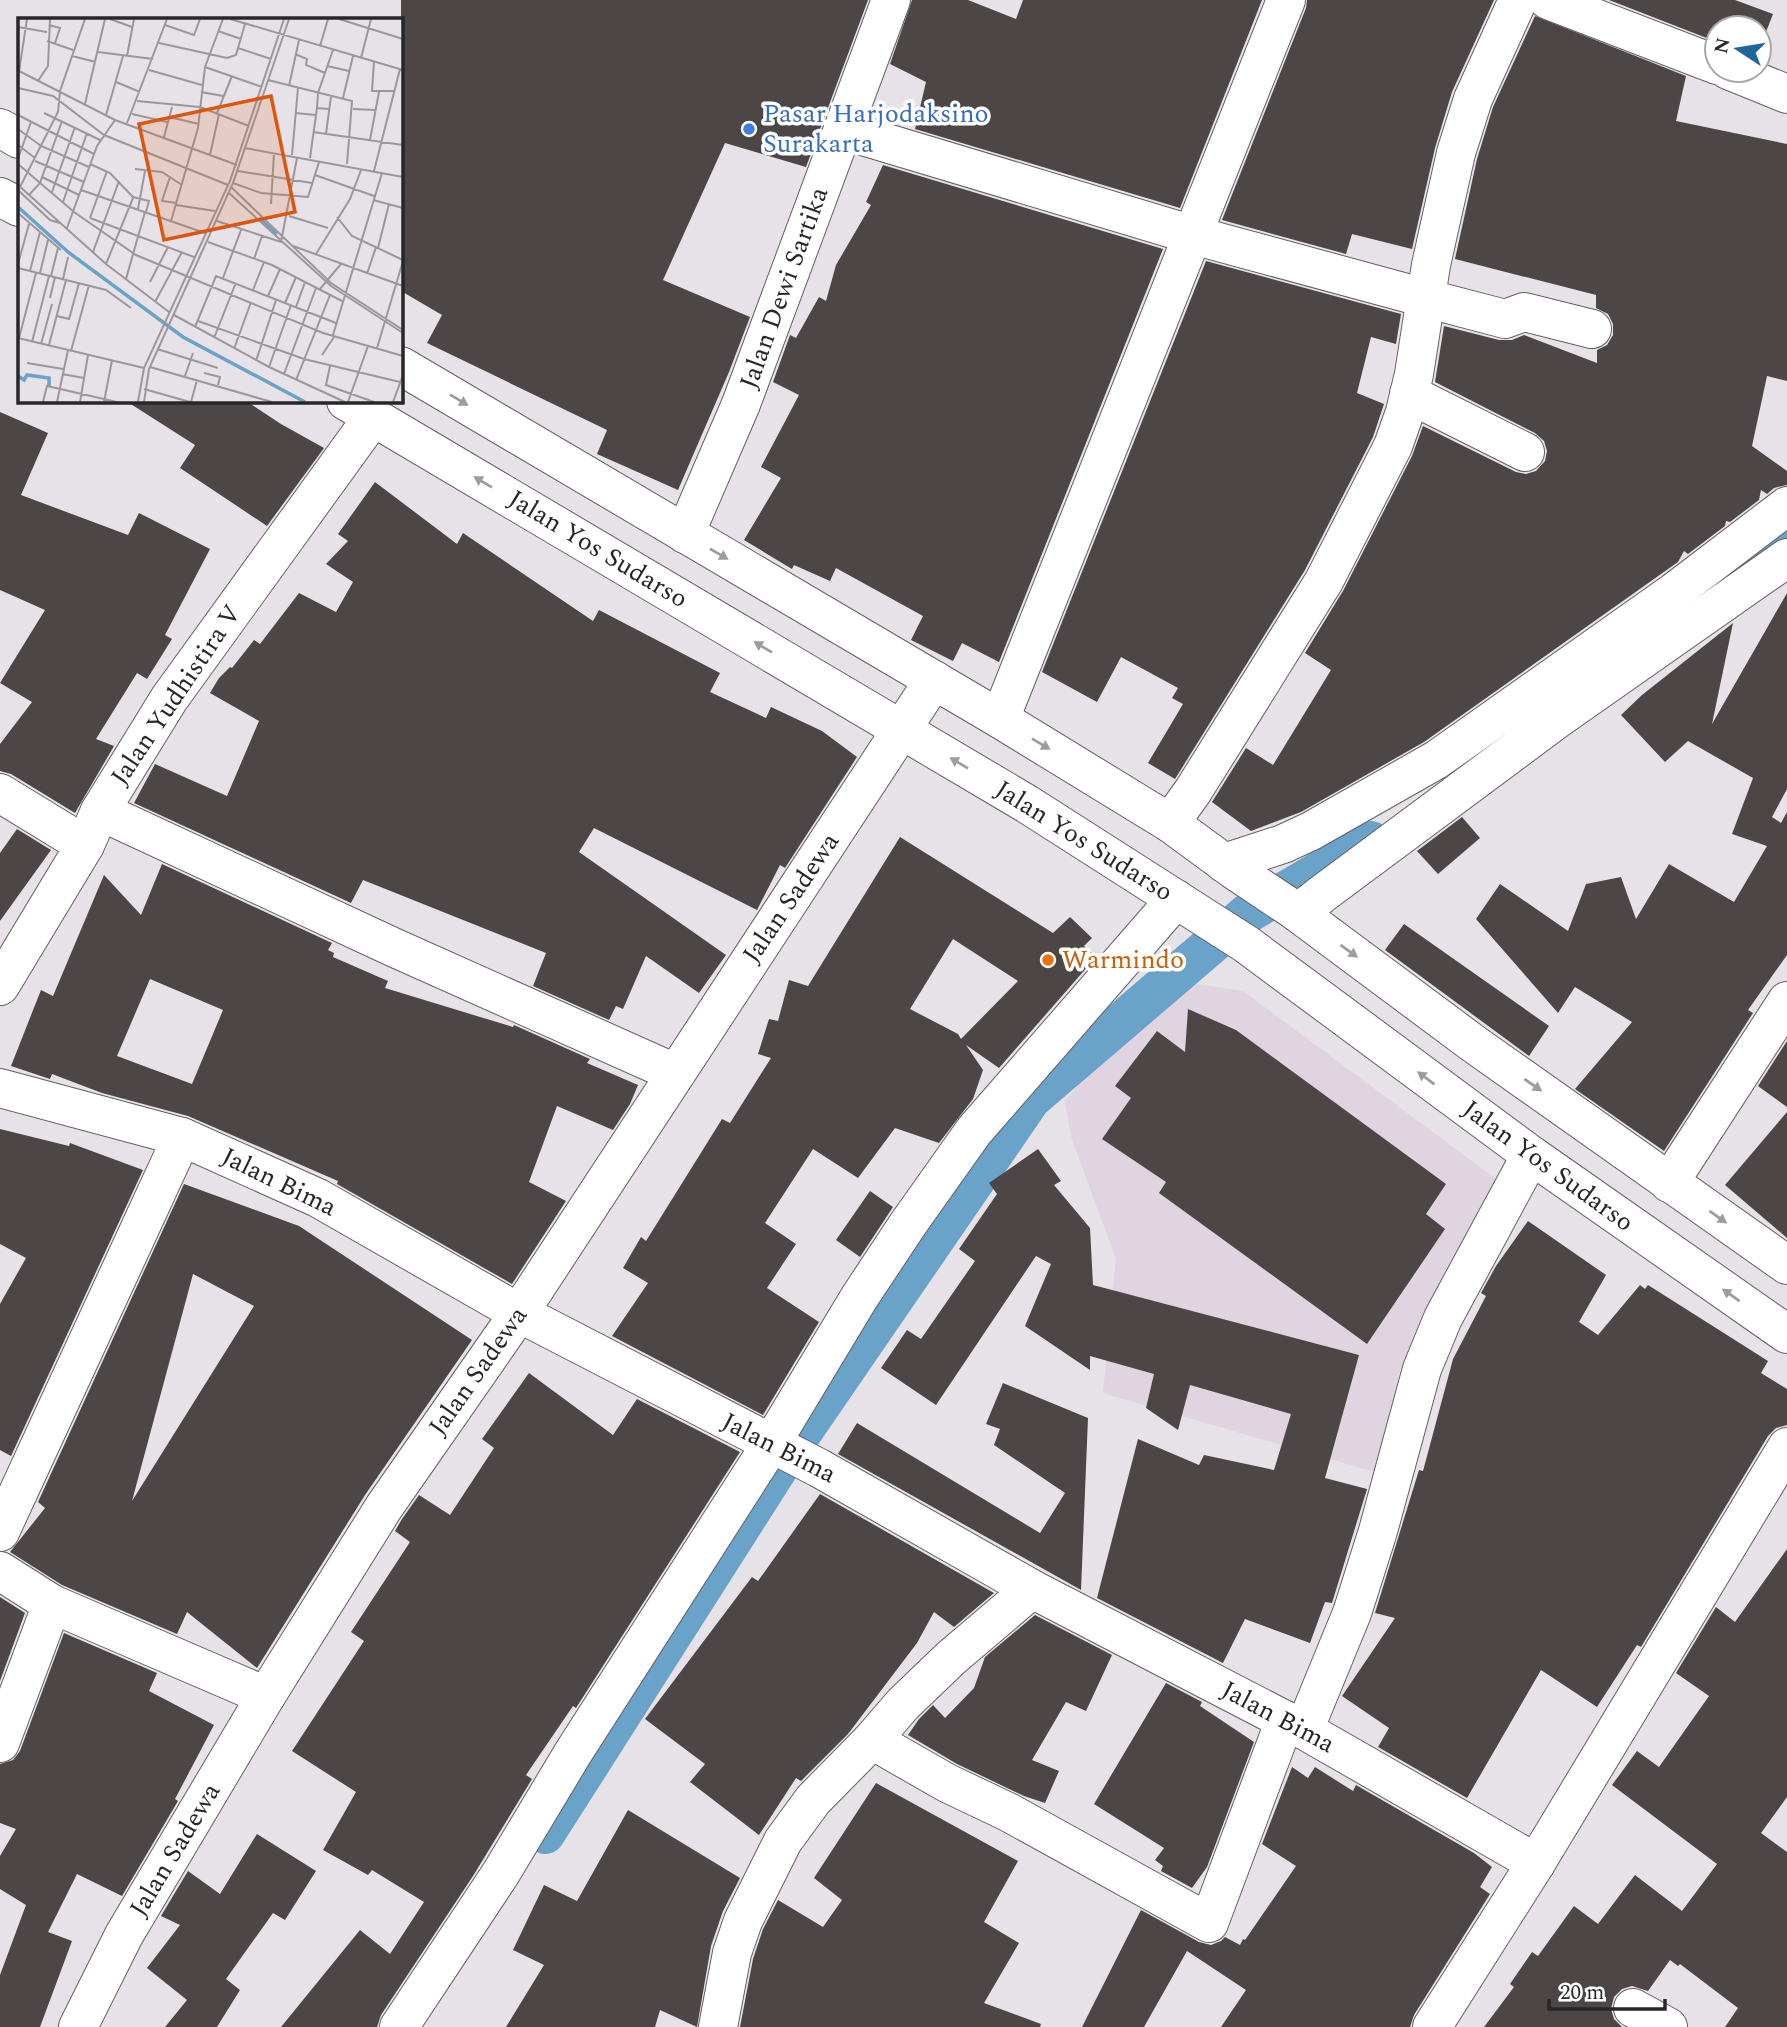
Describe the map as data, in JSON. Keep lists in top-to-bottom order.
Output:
{
  "streets": {
    "street": [
      "Jalan Dewi Sartika",
      "Jalan Yos Sudarso",
      "Jalan Yudhistira V",
      "Jalan Sadewa",
      "Jalan Bima"
    ]
  },
  "crossings": [
    ["Jalan Yos Sudarso", "Jalan Yudhistira V"],
    ["Jalan Yos Sudarso", "Jalan Sadewa"],
    ["Jalan Sadewa", "Jalan Bima"]
  ],
  "places": ["Pasar Harjodaksino Surakarta", "Warmindo"],
  "scale_bar": "20 m",
  "north": "left"
}
